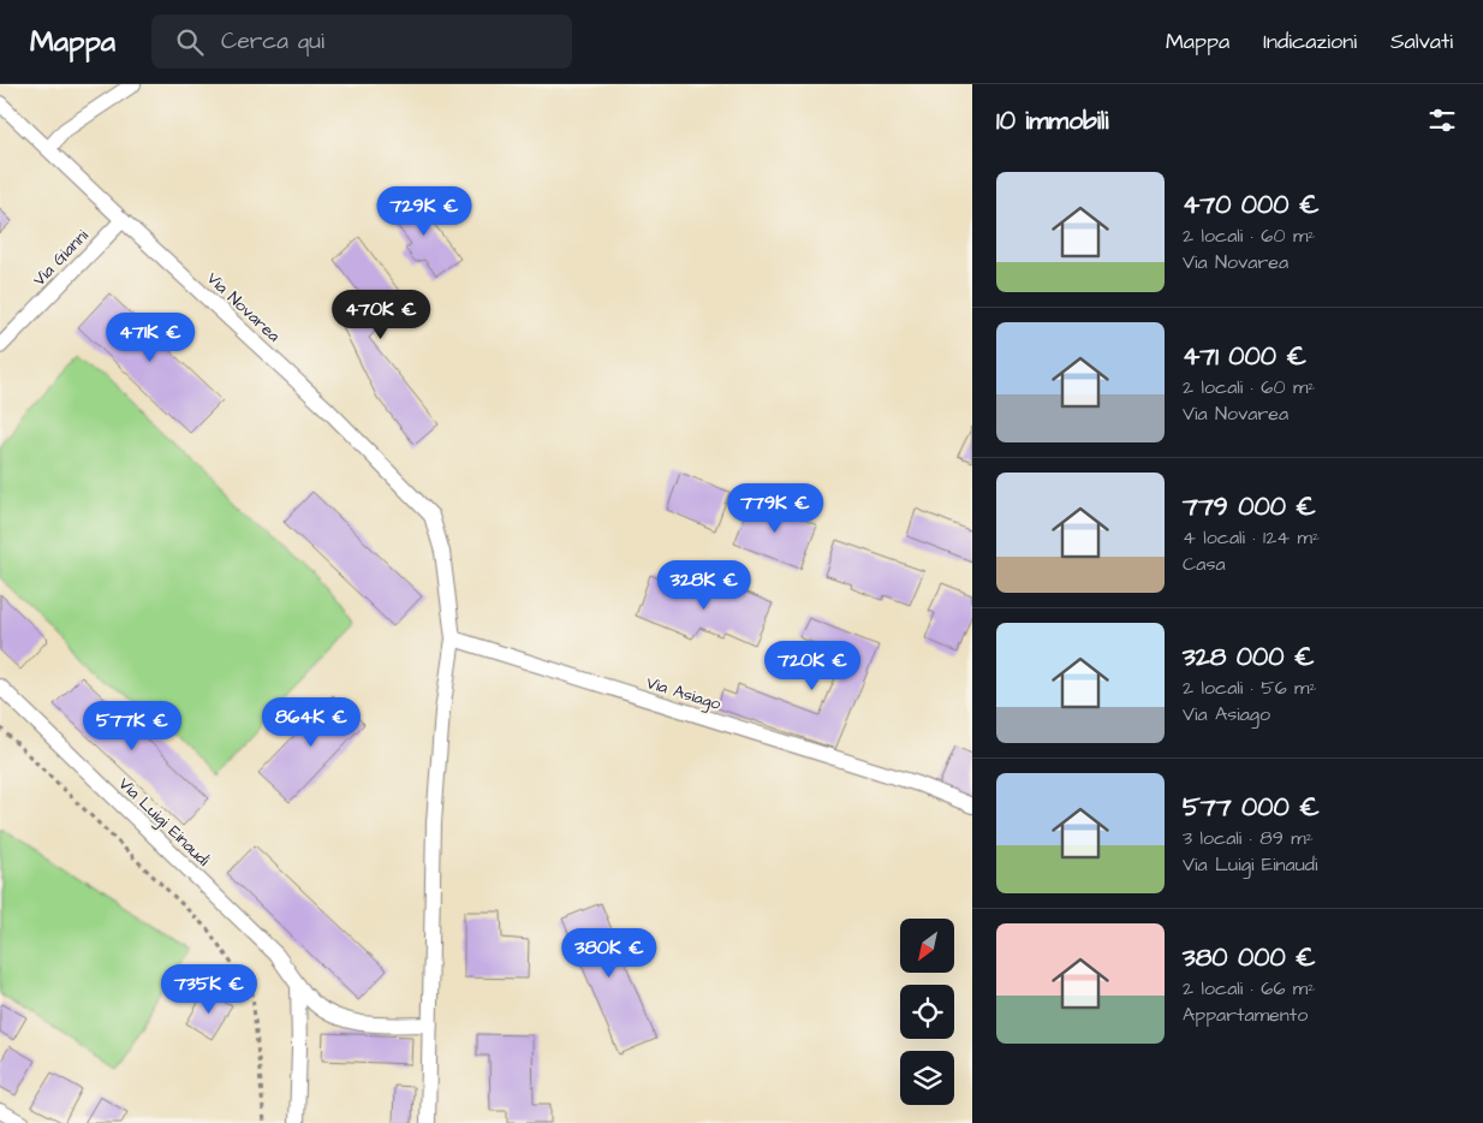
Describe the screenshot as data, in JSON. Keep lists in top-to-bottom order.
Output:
{
  "streets": {
    "street": [
      "Via Gianni",
      "Via Novarea",
      "Via Asiago",
      "Via Luigi Einaudi"
    ]
  },
  "crossings": [
    ["Via Gianni", "Via Novarea"],
    ["Via Novarea", "Via Asiago"]
  ],
  "north": "bottom left",
  "page": {
    "header": "Mappa",
    "search": "Cerca qui",
    "nav": ["Mappa", "Indicazioni", "Salvati"],
    "heading": "10 immobili",
    "list": [
      {
        "name": "470 000 €",
        "note": "2 locali · 60 m² · Via Novarea"
      },
      {
        "name": "471 000 €",
        "note": "2 locali · 60 m² · Via Novarea"
      },
      {
        "name": "779 000 €",
        "note": "4 locali · 124 m² · Casa"
      },
      {
        "name": "328 000 €",
        "note": "2 locali · 56 m² · Via Asiago"
      },
      {
        "name": "577 000 €",
        "note": "3 locali · 89 m² · Via Luigi Einaudi"
      },
      {
        "name": "380 000 €",
        "note": "2 locali · 66 m² · Appartamento"
      }
    ],
    "price": [
      "729K €",
      "470K €",
      "471K €",
      "779K €",
      "328K €",
      "720K €",
      "864K €",
      "577K €",
      "380K €",
      "735K €"
    ]
  }
}
